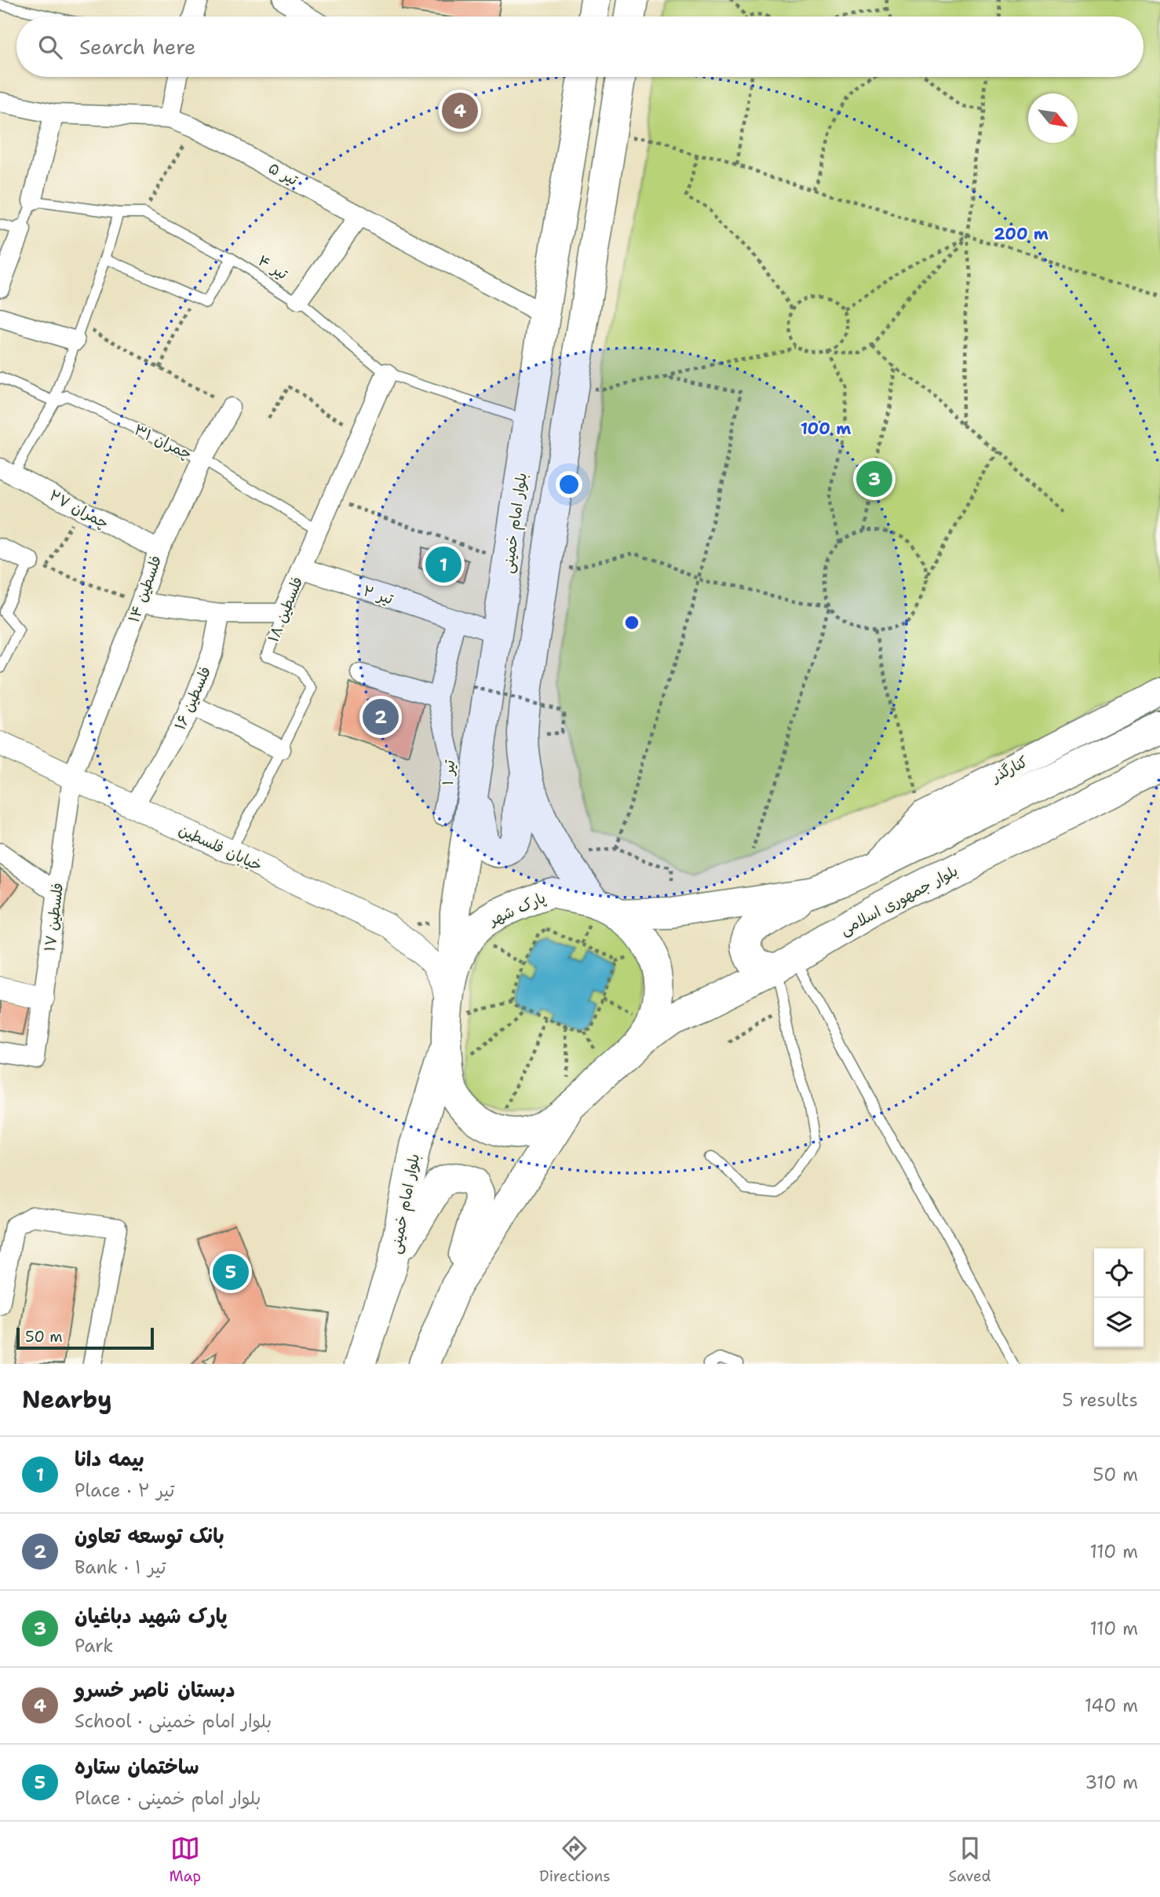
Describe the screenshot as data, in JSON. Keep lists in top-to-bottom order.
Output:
{
  "streets": {
    "main road": [
      "بلوار امام خمینی",
      "کنارگذر",
      "بلوار جمهوری اسلامی",
      "پارک شهر"
    ],
    "street": [
      "تیر ۵",
      "چمران ۲۷",
      "فلسطین ۱۴",
      "تیر ۲",
      "فلسطین ۱۸",
      "فلسطین ۱۶",
      "تیر ۱",
      "خیابان فلسطین",
      "فلسطین ۱۷"
    ],
    "lane": ["تیر ۴", "چمران ۳۱"]
  },
  "crossings": [
    ["تیر ۵", "بلوار امام خمینی"],
    ["تیر ۴", "بلوار امام خمینی"],
    ["تیر ۴", "فلسطین ۱۸"],
    ["چمران ۳۱", "فلسطین ۱۴"],
    ["چمران ۳۱", "فلسطین ۱۸"],
    ["چمران ۲۷", "فلسطین ۱۴"],
    ["بلوار امام خمینی", "تیر ۲"],
    ["بلوار امام خمینی", "خیابان فلسطین"],
    ["بلوار امام خمینی", "پارک شهر"],
    ["فلسطین ۱۴", "خیابان فلسطین"],
    ["فلسطین ۱۴", "فلسطین ۱۷"],
    ["تیر ۲", "فلسطین ۱۸"],
    ["تیر ۲", "تیر ۱"],
    ["فلسطین ۱۸", "خیابان فلسطین"],
    ["فلسطین ۱۶", "خیابان فلسطین"],
    ["خیابان فلسطین", "پارک شهر"],
    ["خیابان فلسطین", "فلسطین ۱۷"],
    ["بلوار جمهوری اسلامی", "پارک شهر"]
  ],
  "scale_bar": "50 m",
  "north": "bottom right",
  "page": {
    "search": "Search here",
    "pins": [
      "4",
      "3",
      "1",
      "2",
      "5"
    ],
    "scale": "50 m",
    "heading": ["Nearby", "5 results"],
    "list": [
      {
        "mark": "1",
        "name": "بیمه دانا",
        "note": "Place · تیر ۲",
        "value": "50 m"
      },
      {
        "mark": "2",
        "name": "بانک توسعه تعاون",
        "note": "Bank · تیر ۱",
        "value": "110 m"
      },
      {
        "mark": "3",
        "name": "پارک شهید دباغیان",
        "note": "Park",
        "value": "110 m"
      },
      {
        "mark": "4",
        "name": "دبستان ناصر خسرو",
        "note": "School · بلوار امام خمینی",
        "value": "140 m"
      },
      {
        "mark": "5",
        "name": "ساختمان ستاره",
        "note": "Place · بلوار امام خمینی",
        "value": "310 m"
      }
    ],
    "nav": ["Map", "Directions", "Saved"]
  },
  "rings": ["200 m", "100 m"]
}
